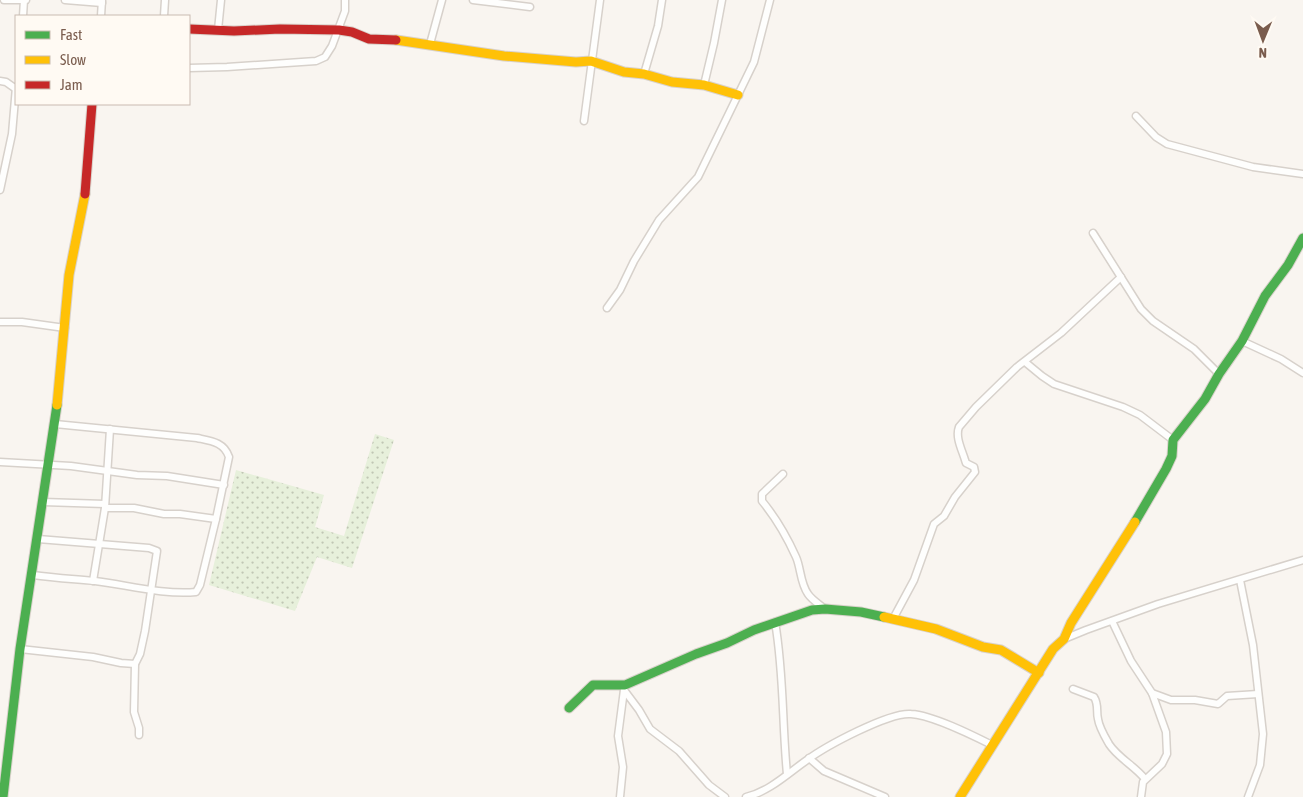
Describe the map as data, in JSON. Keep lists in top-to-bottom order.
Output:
{
  "legend": ["Fast", "Slow", "Jam"],
  "north": "bottom"
}
